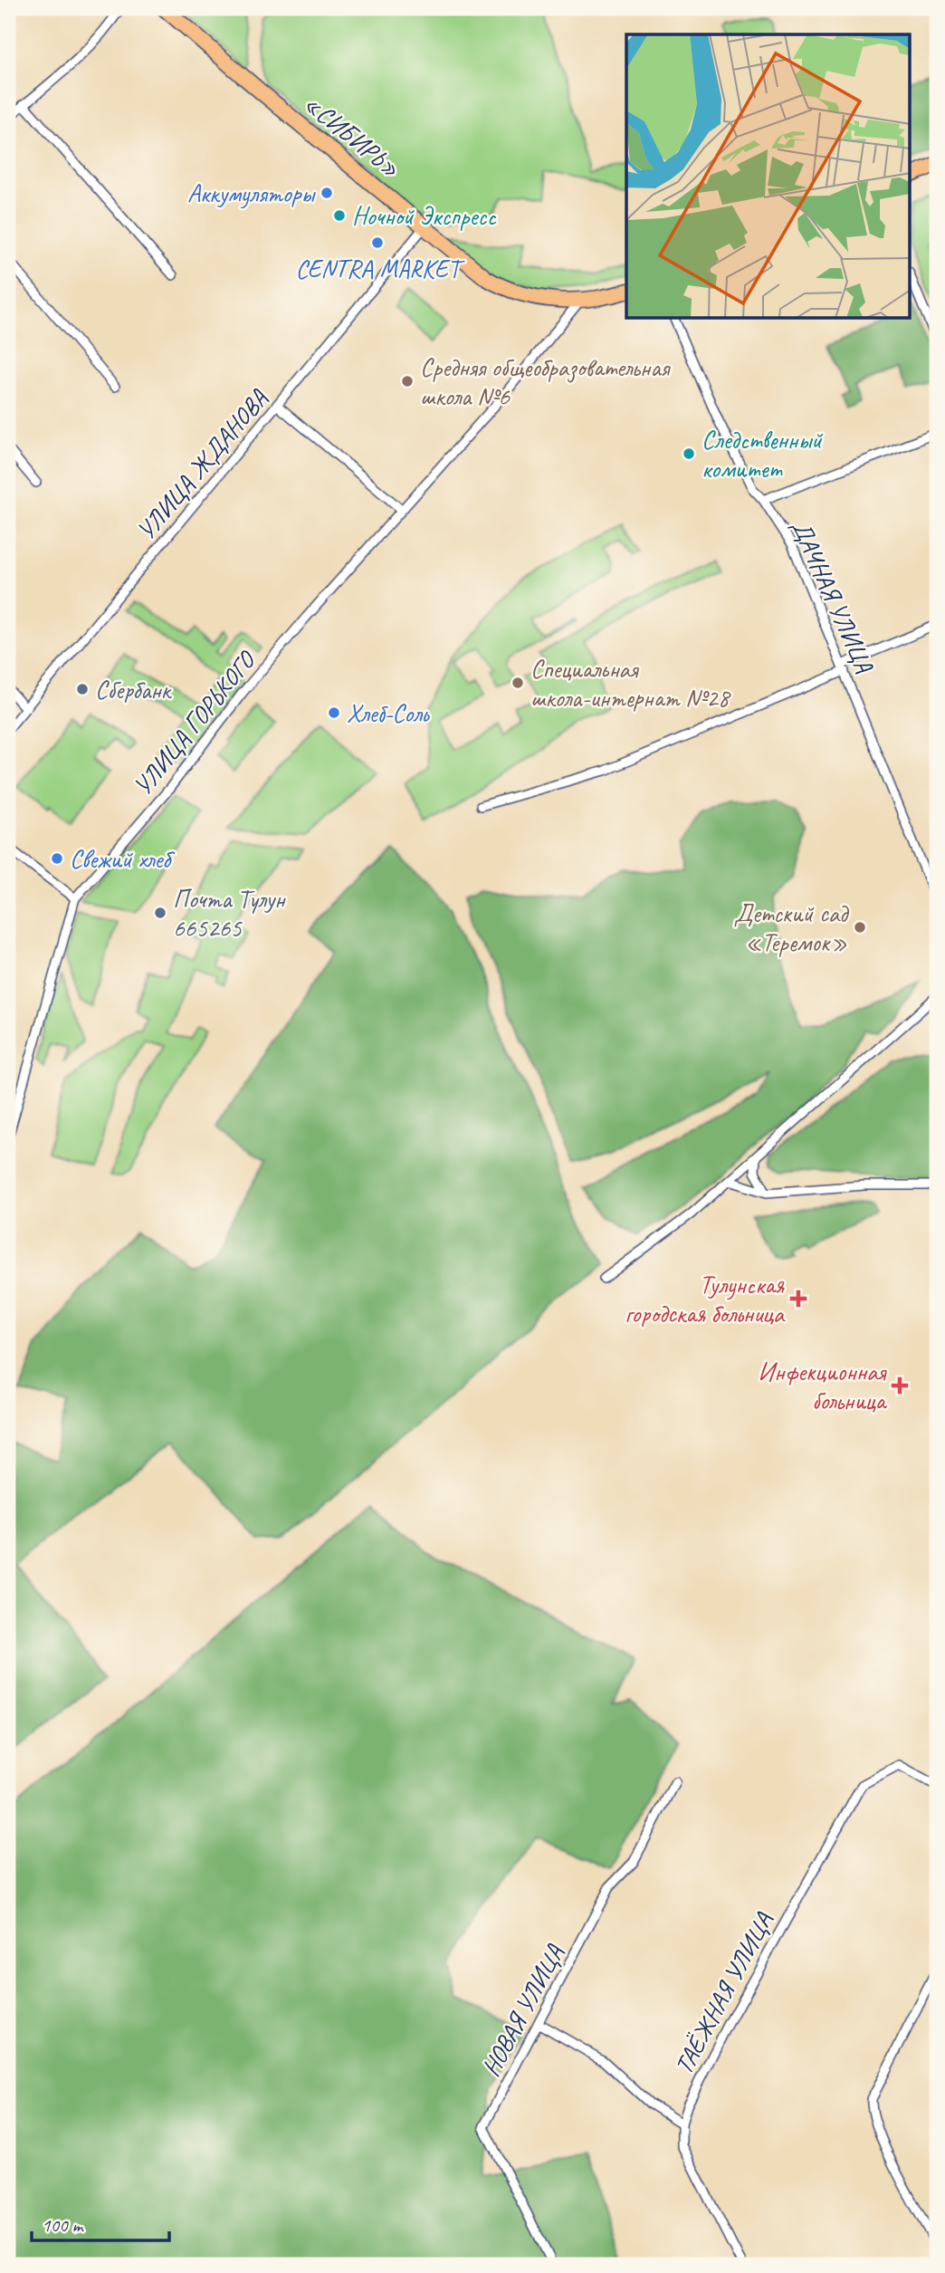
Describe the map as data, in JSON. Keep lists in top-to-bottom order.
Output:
{
  "streets": {
    "highway": ["«СИБИРЬ»"],
    "street": [
      "УЛИЦА ЖДАНОВА",
      "ДАЧНАЯ УЛИЦА",
      "УЛИЦА ГОРЬКОГО",
      "ТАЁЖНАЯ УЛИЦА",
      "НОВАЯ УЛИЦА"
    ]
  },
  "crossings": [
    ["«СИБИРЬ»", "УЛИЦА ЖДАНОВА"],
    ["«СИБИРЬ»", "УЛИЦА ГОРЬКОГО"]
  ],
  "places": {
    "other": [
      "Аккумуляторы",
      "Ночной Экспресс",
      "CENTRA MARKET",
      "Средняя общеобразовательная школа №6",
      "Следственный комитет",
      "Специальная школа-интернат №28",
      "Сбербанк",
      "Хлеб-Соль",
      "Свежий хлеб",
      "Почта Тулун 665265",
      "Детский сад «Теремок»"
    ],
    "health": ["Тулунская городская больница", "Инфекционная больница"]
  },
  "scale_bar": "100 m"
}
